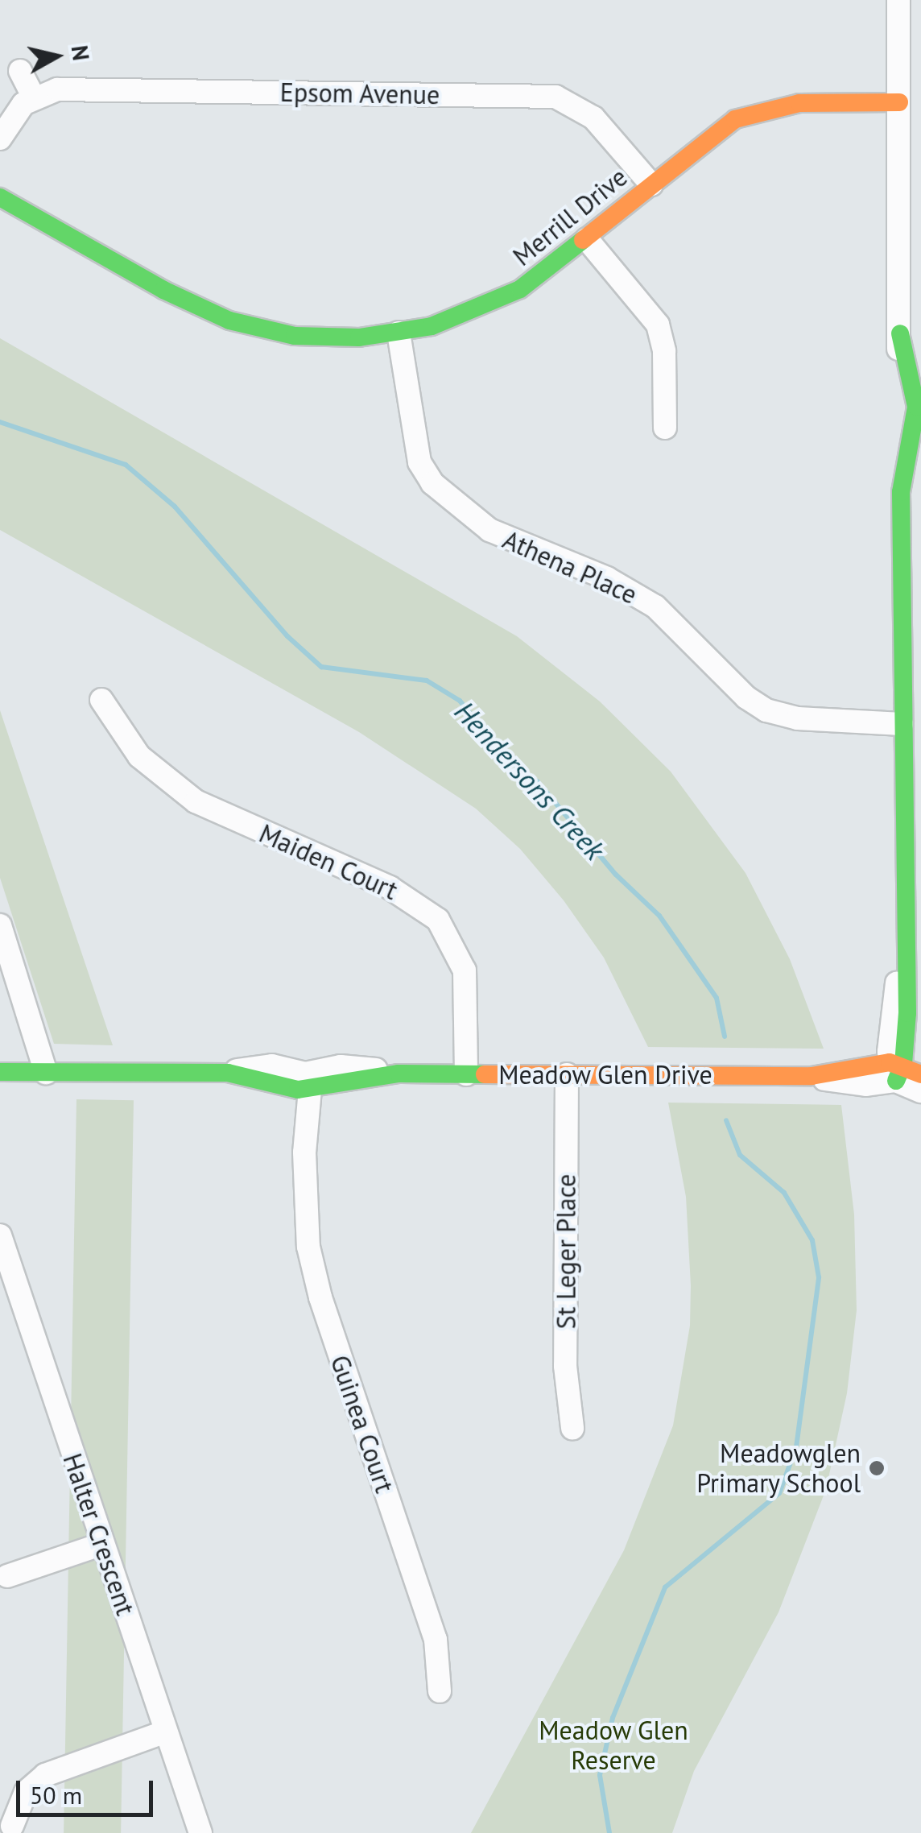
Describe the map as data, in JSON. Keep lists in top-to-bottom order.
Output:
{
  "streets": {
    "street": [
      "Epsom Avenue",
      "Merrill Drive",
      "Athena Place",
      "Maiden Court",
      "Meadow Glen Drive",
      "St Leger Place",
      "Guinea Court",
      "Halter Crescent"
    ]
  },
  "crossings": [
    ["Epsom Avenue", "Merrill Drive"],
    ["Merrill Drive", "Athena Place"],
    ["Maiden Court", "Meadow Glen Drive"],
    ["Meadow Glen Drive", "St Leger Place"],
    ["Meadow Glen Drive", "Guinea Court"]
  ],
  "water": ["Hendersons Creek"],
  "parks": ["Meadow Glen Reserve"],
  "places": ["Meadowglen Primary School"],
  "scale_bar": "50 m",
  "north": "right"
}
